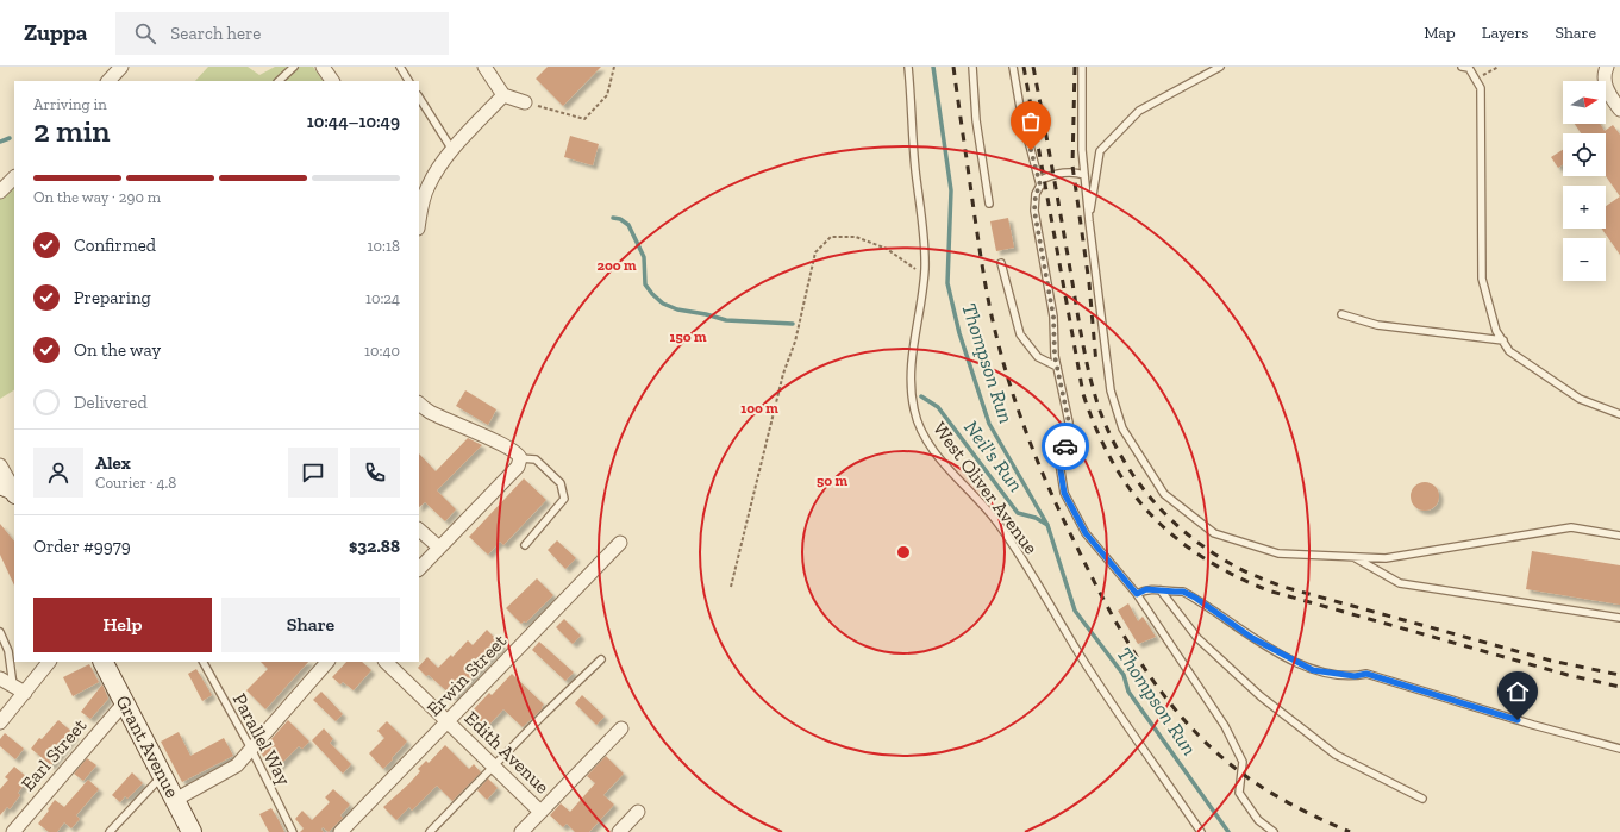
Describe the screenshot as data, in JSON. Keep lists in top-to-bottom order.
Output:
{
  "streets": {
    "street": [
      "Erwin Street",
      "Grant Avenue",
      "Edith Avenue",
      "Earl Street"
    ],
    "lane": ["West Oliver Avenue", "Parallel Way"]
  },
  "crossings": [
    ["Erwin Street", "Edith Avenue"],
    ["Grant Avenue", "Earl Street"]
  ],
  "water": ["Thompson Run", "Neil's Run"],
  "north": "right",
  "page": {
    "header": "Zuppa",
    "search": "Search here",
    "nav": ["Map", "Layers", "Share"],
    "map_buttons": ["+", "−"],
    "heading": ["2 min", "Arriving in", "10:44–10:49"],
    "panel": [
      "Alex",
      "Courier · 4.8",
      "Order #9979",
      "$32.88"
    ],
    "bar": "On the way · 290 m",
    "list": [
      ["Confirmed", "10:18"],
      ["Preparing", "10:24"],
      ["On the way", "10:40"],
      "Delivered"
    ],
    "buttons": ["Help", "Share"]
  },
  "rings": [
    "200 m",
    "150 m",
    "100 m",
    "50 m"
  ]
}
